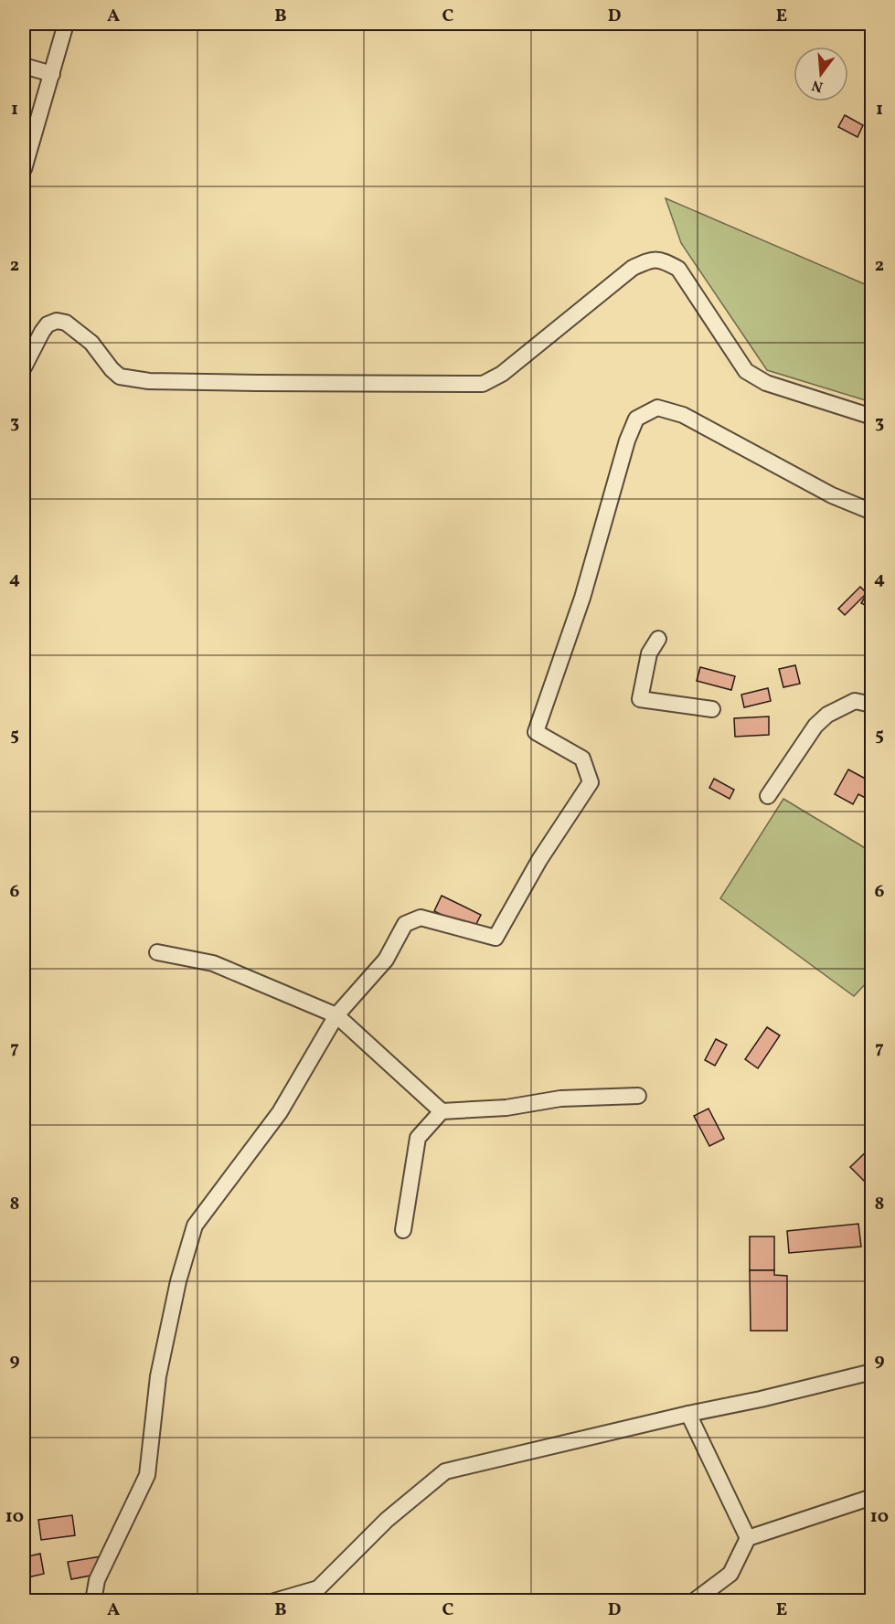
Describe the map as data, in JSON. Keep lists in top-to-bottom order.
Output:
{
  "north": "bottom",
  "grid": {
    "columns": [
      "A",
      "B",
      "C",
      "D",
      "E"
    ],
    "rows": [
      "1",
      "2",
      "3",
      "4",
      "5",
      "6",
      "7",
      "8",
      "9",
      "10"
    ]
  }
}
